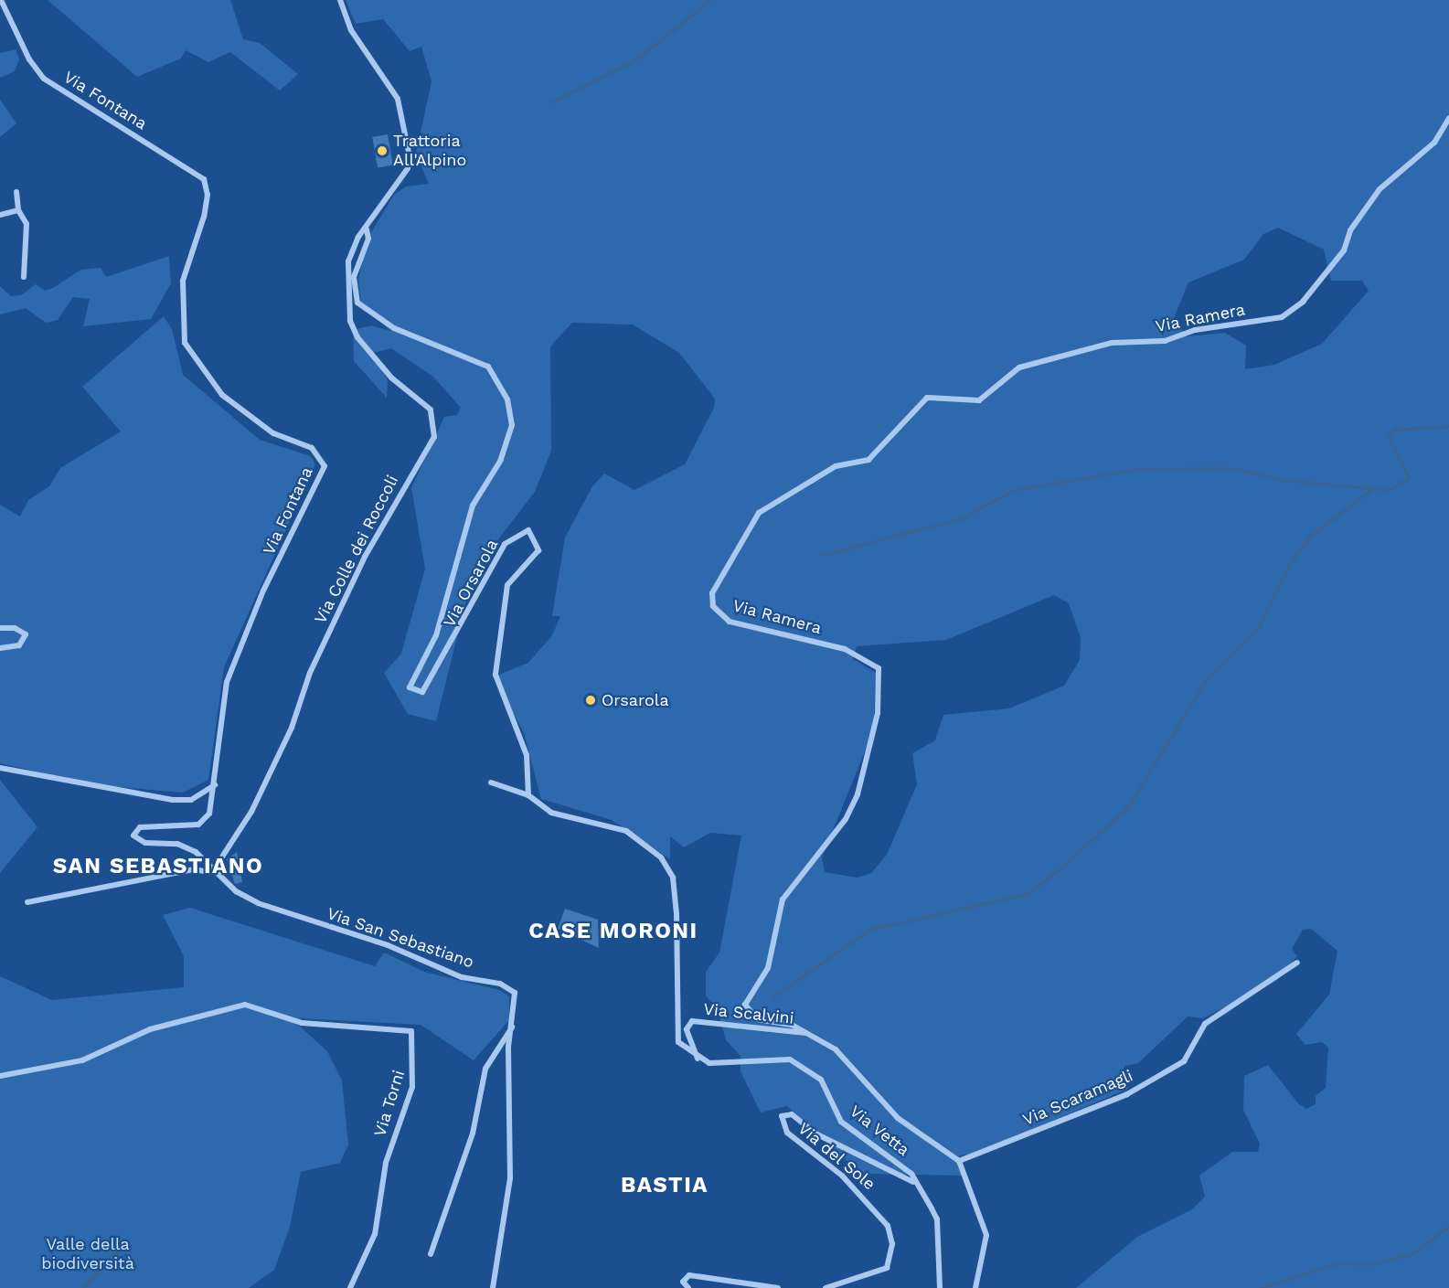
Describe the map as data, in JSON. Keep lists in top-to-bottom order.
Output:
{
  "streets": {
    "street": [
      "Via Fontana",
      "Via Ramera",
      "Via Colle dei Roccoli",
      "Via Orsarola",
      "Via San Sebastiano",
      "Via Scalvini",
      "Via Scaramagli",
      "Via Torni",
      "Via Vetta",
      "Via del Sole"
    ]
  },
  "crossings": [
    ["Via Fontana", "Via San Sebastiano"],
    ["Via Ramera", "Via Scalvini"],
    ["Via Colle dei Roccoli", "Via Orsarola"],
    ["Via Colle dei Roccoli", "Via San Sebastiano"],
    ["Via Scalvini", "Via Scaramagli"],
    ["Via Scalvini", "Via Vetta"],
    ["Via Vetta", "Via del Sole"]
  ],
  "districts": ["SAN SEBASTIANO", "CASE MORONI", "BASTIA"],
  "parks": ["Valle della biodiversità"],
  "places": ["Trattoria All'Alpino", "Orsarola"]
}
